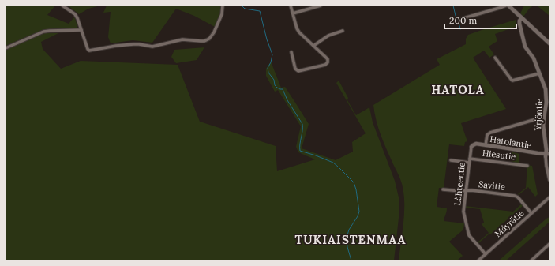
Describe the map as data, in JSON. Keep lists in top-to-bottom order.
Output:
{
  "streets": {
    "street": [
      "Yrjöntie",
      "Hatolantie",
      "Hiesutie",
      "Lähteentie",
      "Savitie",
      "Mäyrätie"
    ]
  },
  "crossings": [
    ["Yrjöntie", "Hatolantie"],
    ["Hatolantie", "Lähteentie"],
    ["Hiesutie", "Lähteentie"],
    ["Lähteentie", "Savitie"],
    ["Lähteentie", "Mäyrätie"],
    ["Savitie", "Mäyrätie"]
  ],
  "districts": ["HATOLA", "TUKIAISTENMAA"],
  "scale_bar": "200 m"
}
